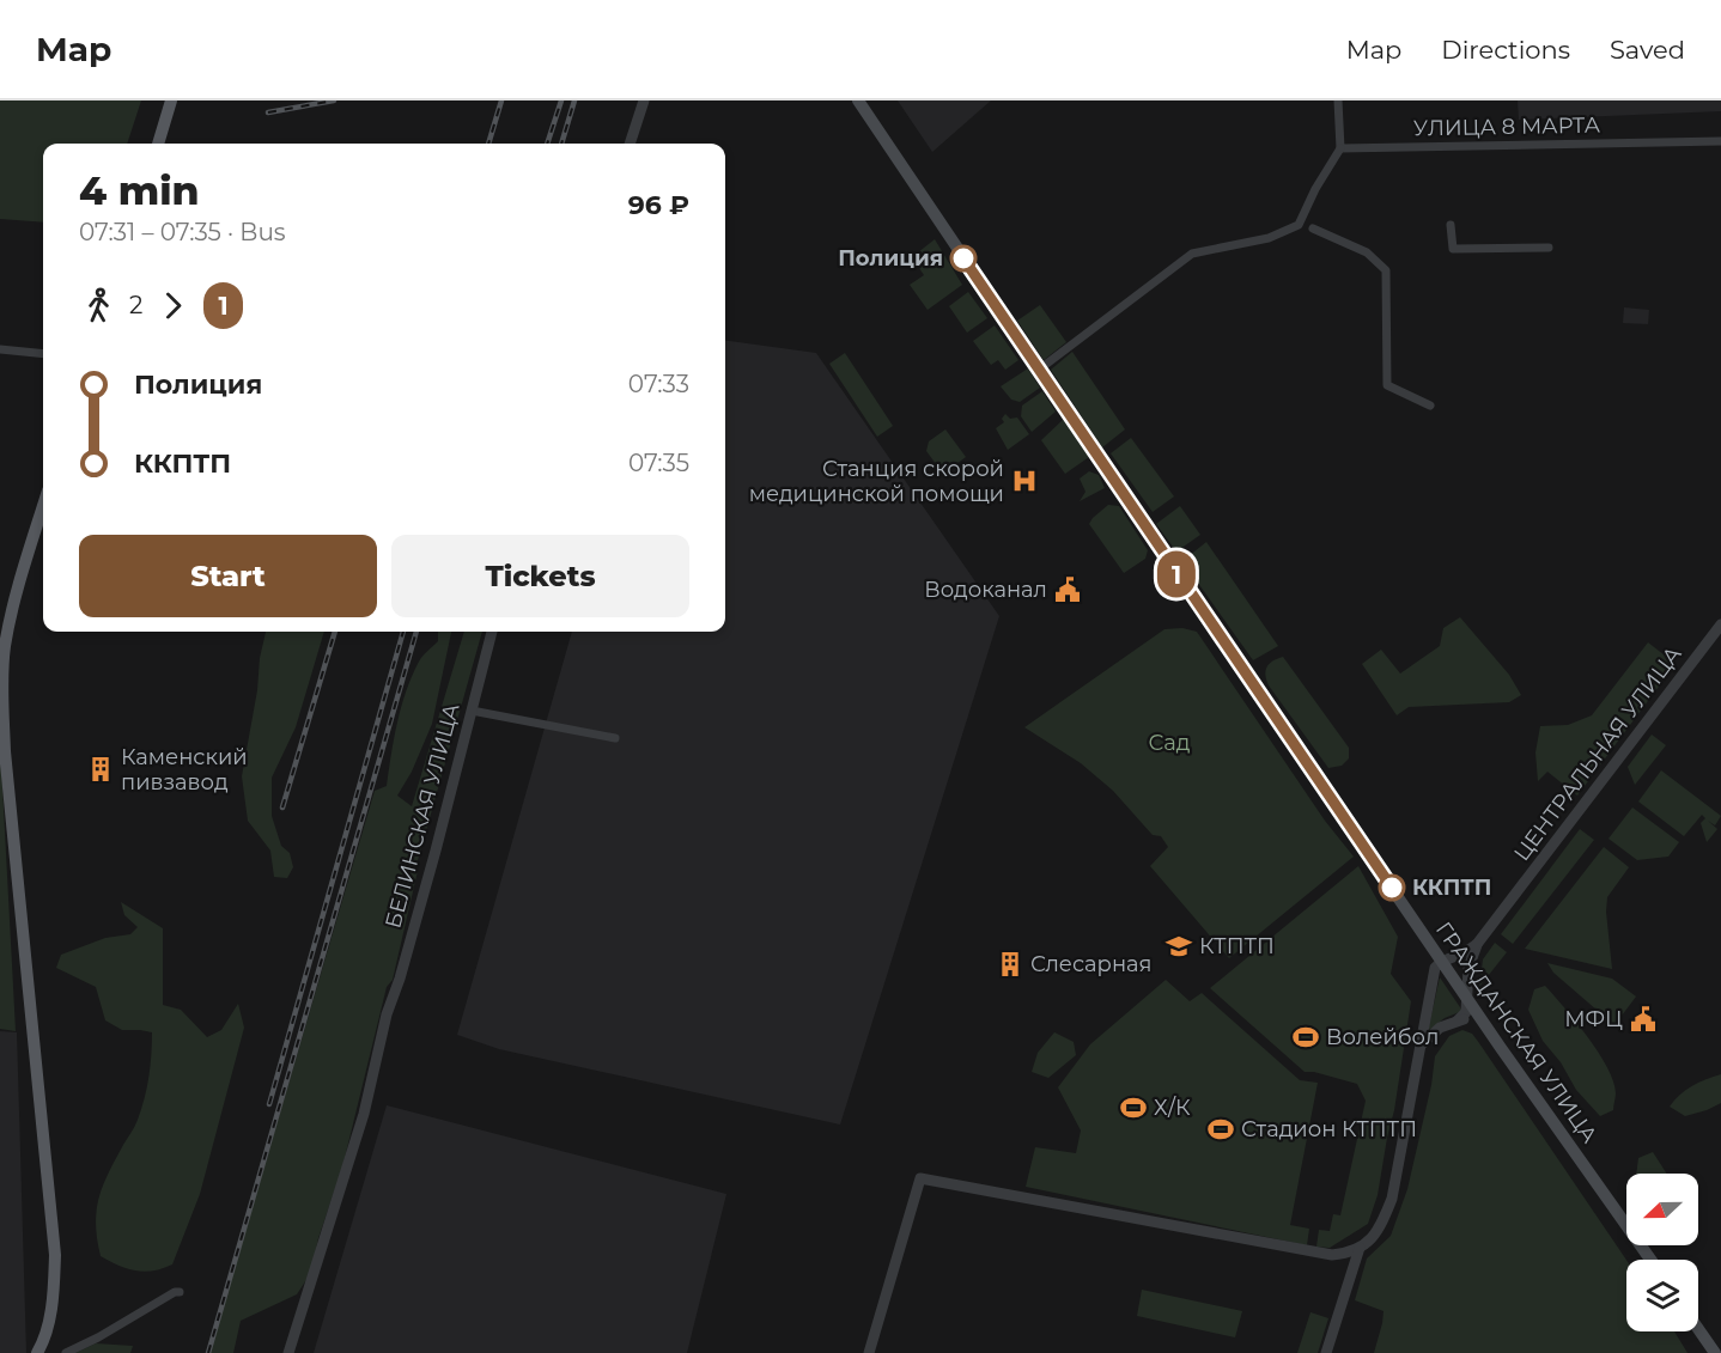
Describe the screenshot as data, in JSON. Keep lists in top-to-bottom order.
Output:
{
  "streets": {
    "main road": ["ГРАЖДАНСКАЯ УЛИЦА"],
    "street": ["УЛИЦА 8 МАРТА", "ЦЕНТРАЛЬНАЯ УЛИЦА", "БЕЛИНСКАЯ УЛИЦА"]
  },
  "crossings": [
    ["ЦЕНТРАЛЬНАЯ УЛИЦА", "ГРАЖДАНСКАЯ УЛИЦА"]
  ],
  "parks": ["Сад"],
  "places": {
    "other": ["Полиция", "ККПТП"],
    "hospital": ["Станция скорой медицинской помощи"],
    "public building": ["Водоканал", "МФЦ"],
    "building": ["Каменский пивзавод", "Слесарная"],
    "school or university": ["КТПТП"],
    "sports": ["Волейбол", "Х/К", "Стадион КТПТП"]
  },
  "lines": ["bus line 1"],
  "north": "left",
  "page": {
    "header": "Map",
    "nav": ["Map", "Directions", "Saved"],
    "on_map": "1",
    "heading": ["4 min", "07:31 – 07:35 · Bus", "96 ₽"],
    "legs": ["2", "1"],
    "list": [
      {
        "name": "Полиция",
        "value": "07:33"
      },
      {
        "name": "ККПТП",
        "value": "07:35"
      }
    ],
    "buttons": ["Start", "Tickets"]
  }
}
